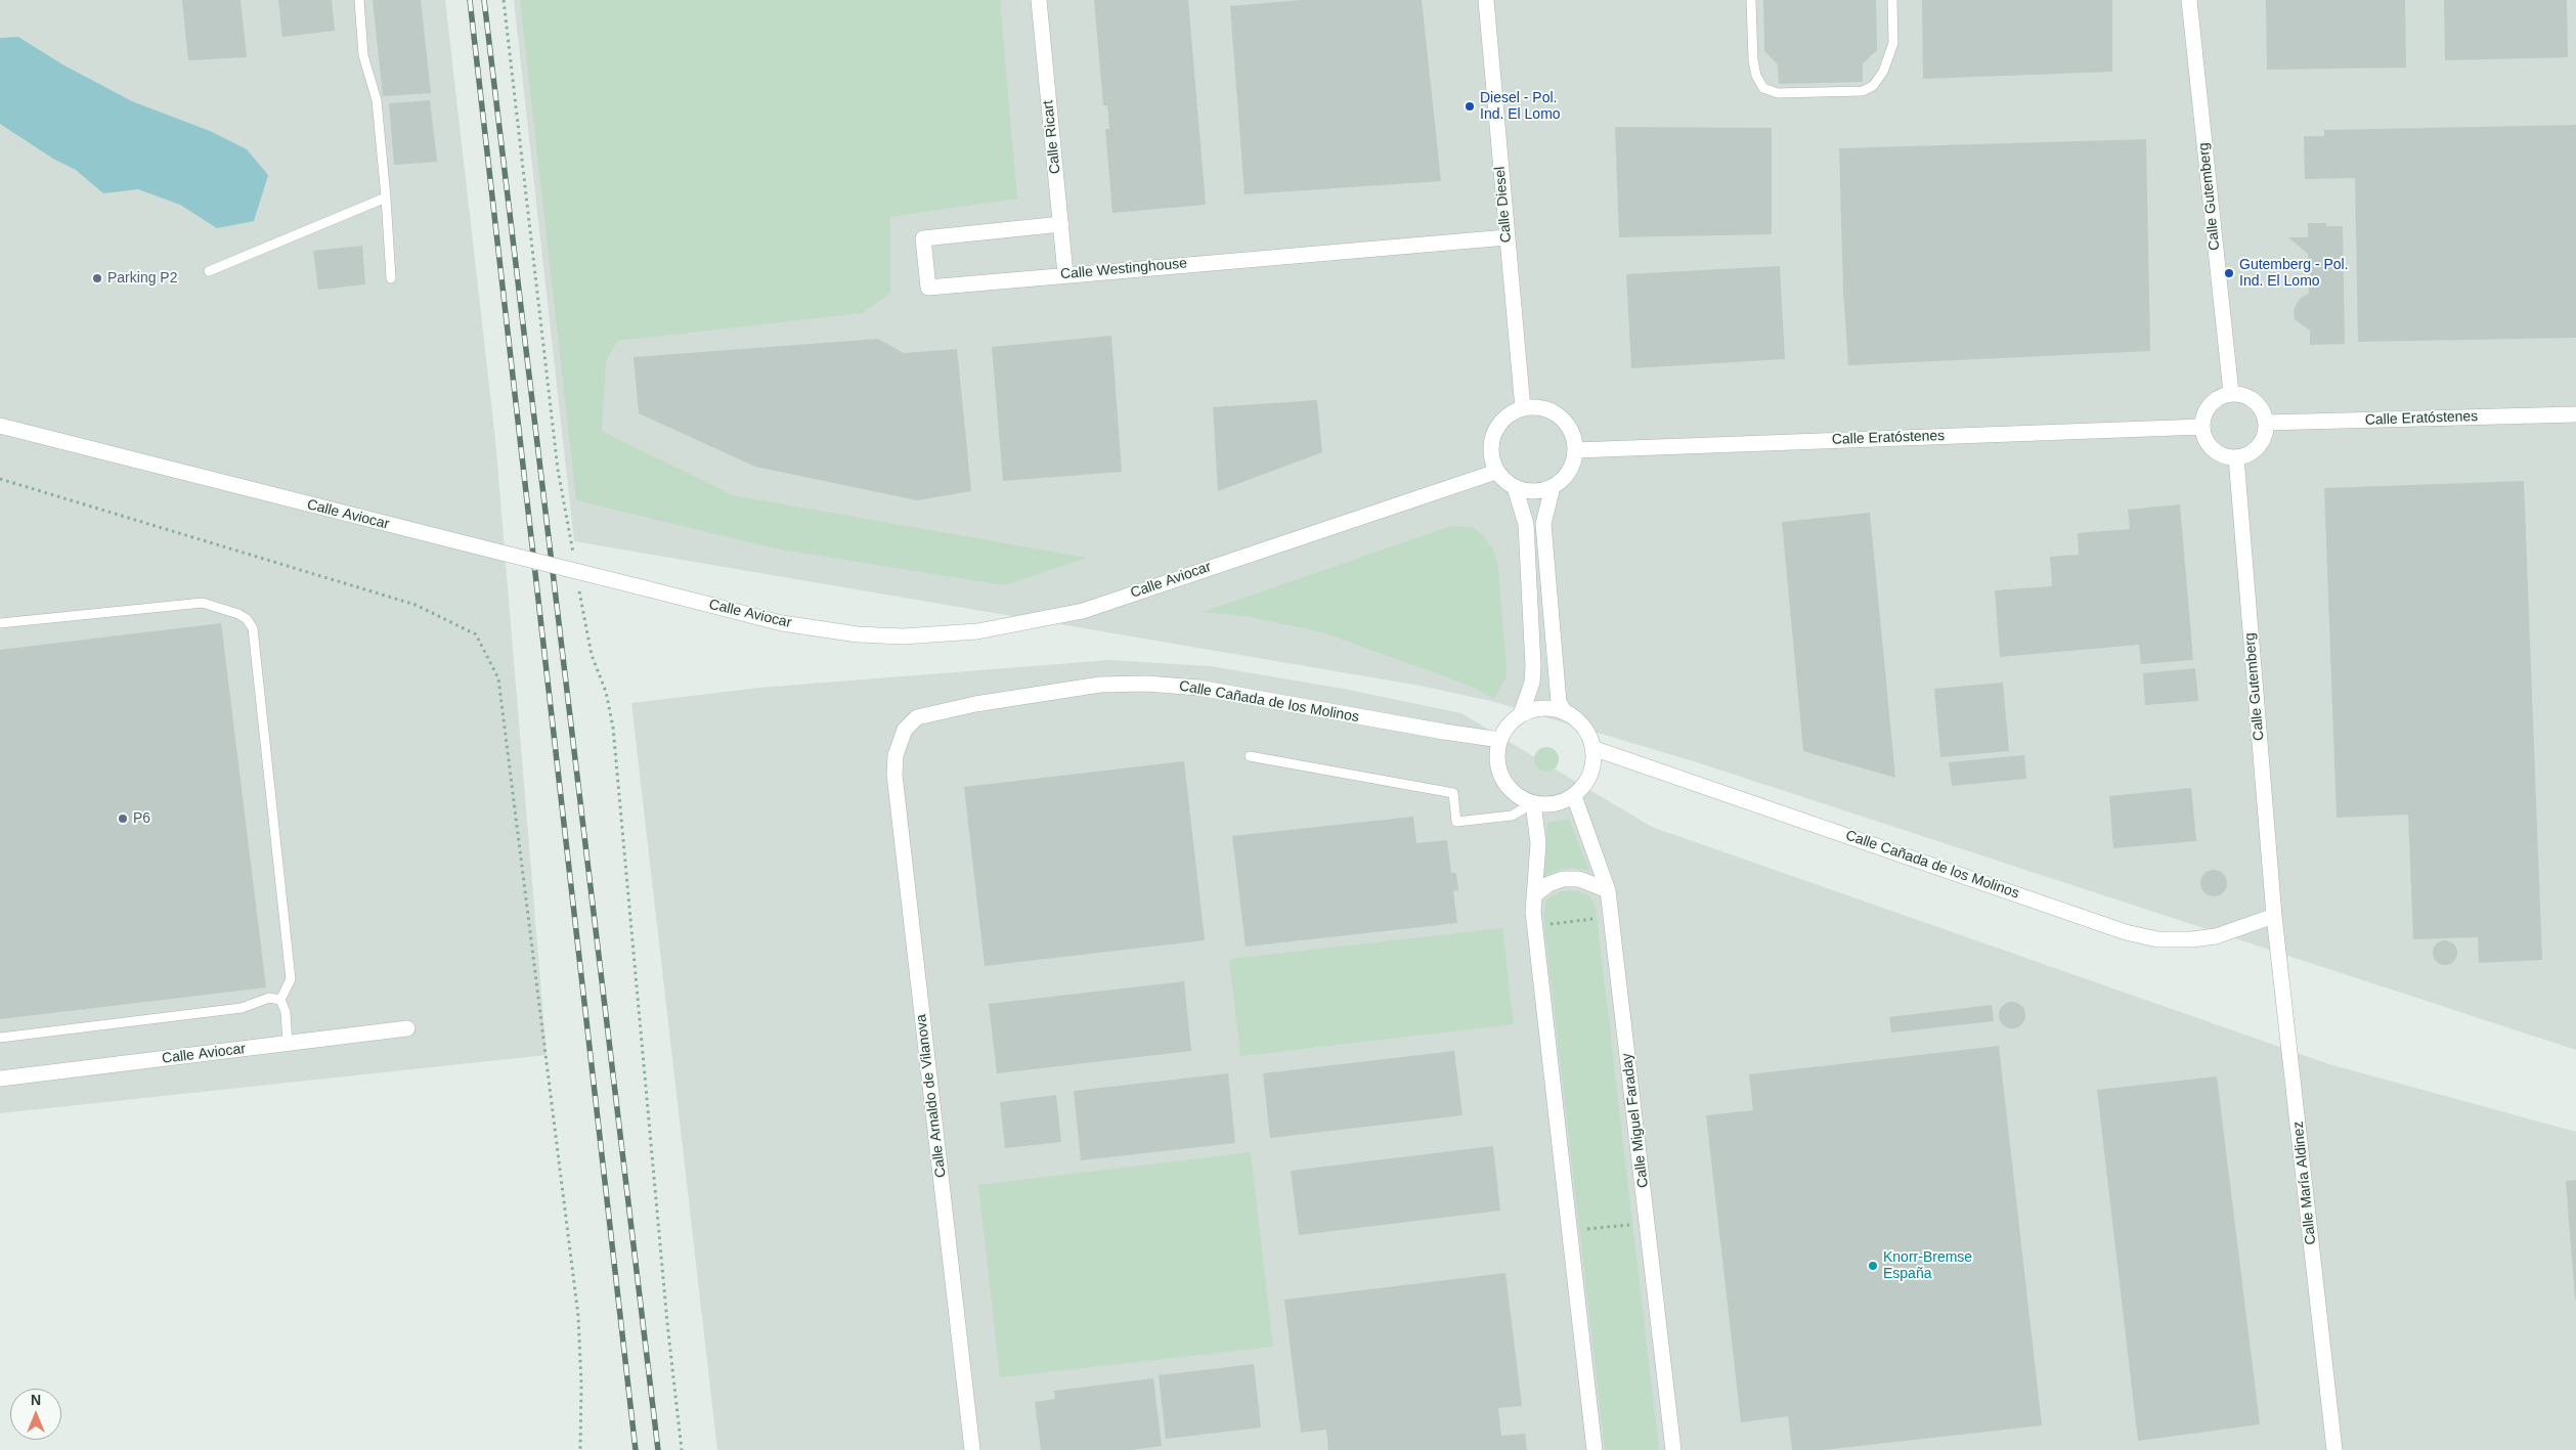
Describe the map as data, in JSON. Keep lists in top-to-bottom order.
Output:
{
  "streets": {
    "street": [
      "Calle Ricart",
      "Calle Gutemberg",
      "Calle Diesel",
      "Calle Westinghouse",
      "Calle Eratóstenes",
      "Calle Aviocar",
      "Calle Cañada de los Molinos",
      "Calle Arnaldo de Vilanova",
      "Calle Miguel Faraday",
      "Calle María Aldinez"
    ]
  },
  "crossings": [
    ["Calle Ricart", "Calle Westinghouse"],
    ["Calle Gutemberg", "Calle Eratóstenes"],
    ["Calle Gutemberg", "Calle Cañada de los Molinos"],
    ["Calle Gutemberg", "Calle María Aldinez"],
    ["Calle Diesel", "Calle Westinghouse"],
    ["Calle Diesel", "Calle Eratóstenes"],
    ["Calle Diesel", "Calle Aviocar"],
    ["Calle Eratóstenes", "Calle Aviocar"],
    ["Calle Cañada de los Molinos", "Calle Arnaldo de Vilanova"],
    ["Calle Cañada de los Molinos", "Calle Miguel Faraday"],
    ["Calle Cañada de los Molinos", "Calle María Aldinez"]
  ],
  "places": [
    "Diesel - Pol. Ind. El Lomo",
    "Gutemberg - Pol. Ind. El Lomo",
    "Parking P2",
    "P6",
    "Knorr-Bremse España"
  ],
  "north": "top"
}
